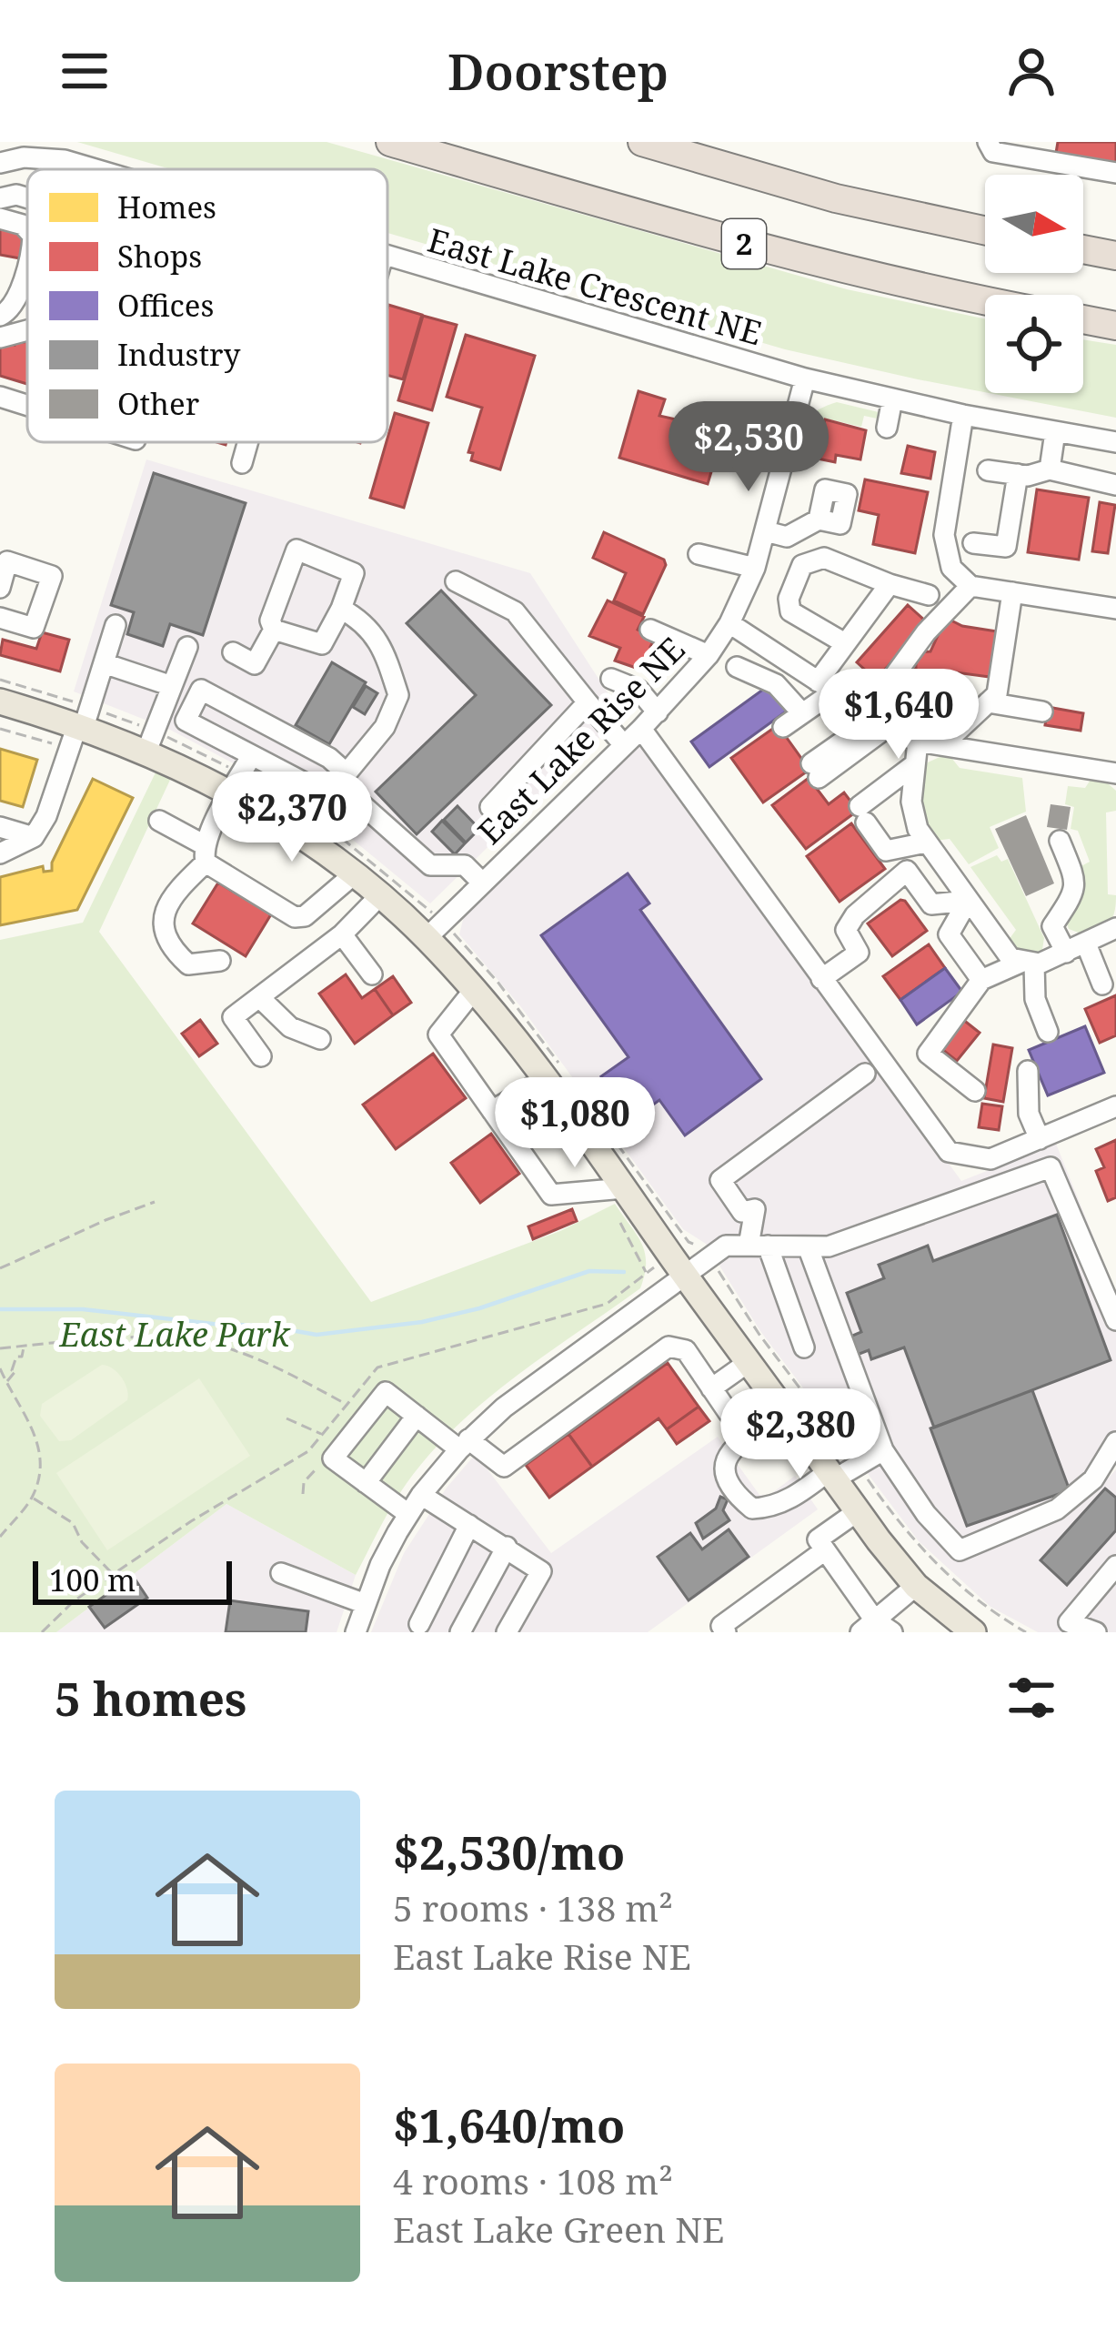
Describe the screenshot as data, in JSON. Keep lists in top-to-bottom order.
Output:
{
  "streets": {
    "highway": ["2"],
    "street": ["East Lake Crescent NE", "East Lake Rise NE"]
  },
  "crossings": [
    ["East Lake Crescent NE", "East Lake Rise NE"]
  ],
  "parks": ["East Lake Park"],
  "legend": [
    "Homes",
    "Shops",
    "Offices",
    "Industry",
    "Other"
  ],
  "scale_bar": "100 m",
  "north": "right",
  "page": {
    "header": "Doorstep",
    "price": [
      "$2,530",
      "$1,640",
      "$2,370",
      "$1,080",
      "$2,380"
    ],
    "scale": "100 m",
    "heading": "5 homes",
    "list": [
      {
        "name": "$2,530/mo",
        "note": "5 rooms · 138 m² · East Lake Rise NE"
      },
      {
        "name": "$1,640/mo",
        "note": "4 rooms · 108 m² · East Lake Green NE"
      }
    ]
  }
}
